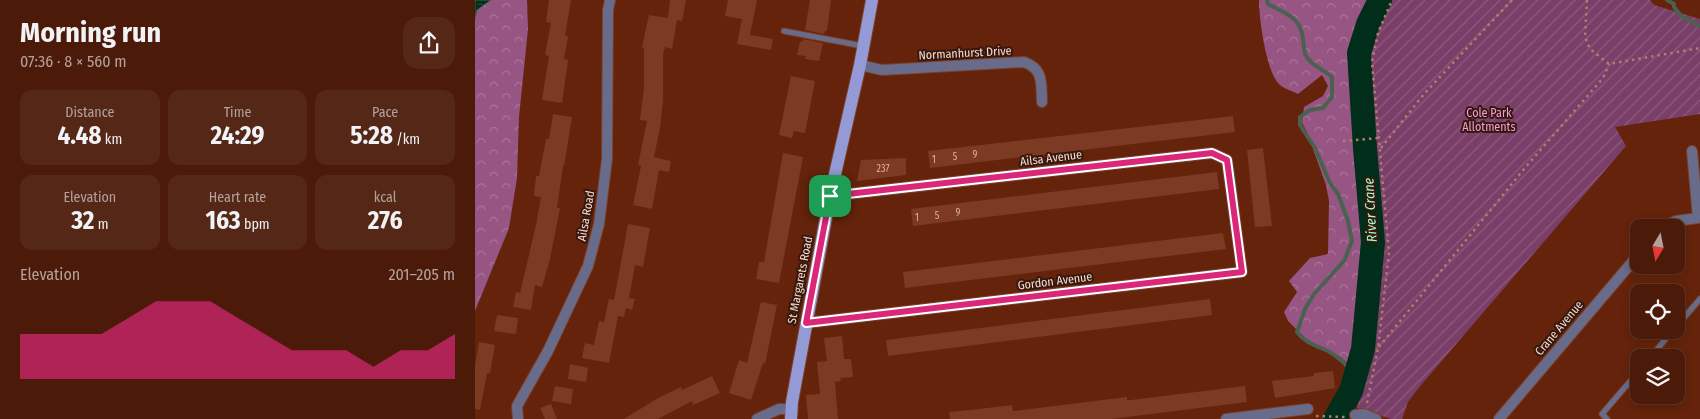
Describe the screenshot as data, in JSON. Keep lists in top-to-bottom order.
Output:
{
  "streets": {
    "main road": ["St Margarets Road"],
    "street": [
      "Normanhurst Drive",
      "Ailsa Avenue",
      "Ailsa Road",
      "Gordon Avenue",
      "Crane Avenue"
    ]
  },
  "crossings": [
    ["Normanhurst Drive", "St Margarets Road"],
    ["Ailsa Avenue", "St Margarets Road"],
    ["Ailsa Avenue", "Gordon Avenue"],
    ["St Margarets Road", "Gordon Avenue"]
  ],
  "water": ["River Crane"],
  "parks": ["Cole Park Allotments"],
  "house_numbers": [
    "9",
    "5",
    "1",
    "237",
    "9",
    "5",
    "1"
  ],
  "north": "bottom",
  "page": {
    "heading": ["Morning run", "07:36 · 8 × 560 m"],
    "stats": [
      ["Distance", "4.48 km"],
      ["Time", "24:29"],
      ["Pace", "5:28 /km"],
      ["Elevation", "32 m"],
      ["Heart rate", "163 bpm"],
      ["kcal", "276"]
    ],
    "chart": ["Elevation", "201–205 m"]
  }
}
